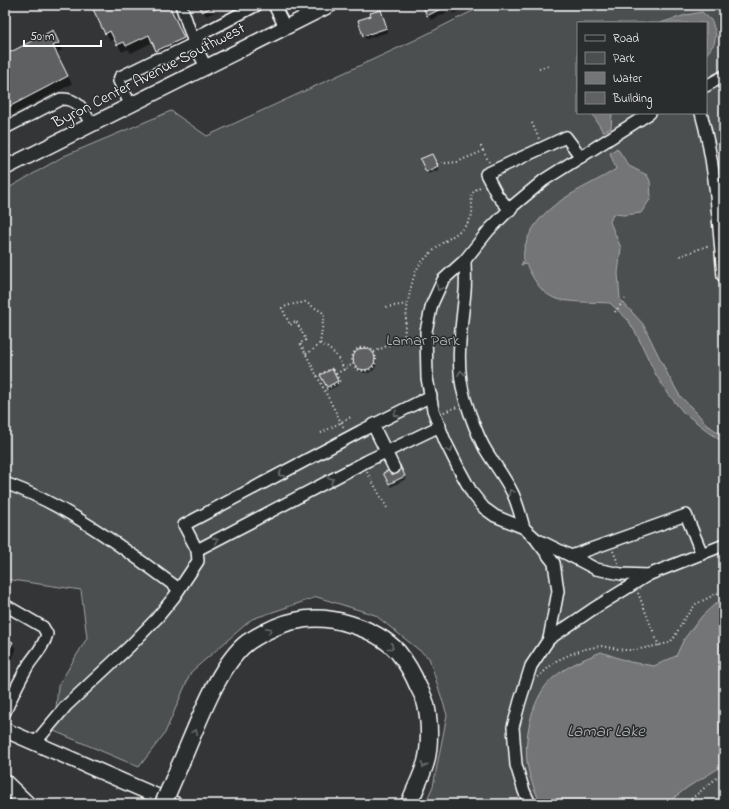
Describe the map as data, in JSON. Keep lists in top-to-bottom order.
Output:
{
  "streets": {
    "main road": ["Byron Center Avenue Southwest"]
  },
  "water": ["Lamar Lake"],
  "parks": ["Lamar Park"],
  "legend": [
    "Road",
    "Park",
    "Water",
    "Building"
  ],
  "scale_bar": "50 m"
}
